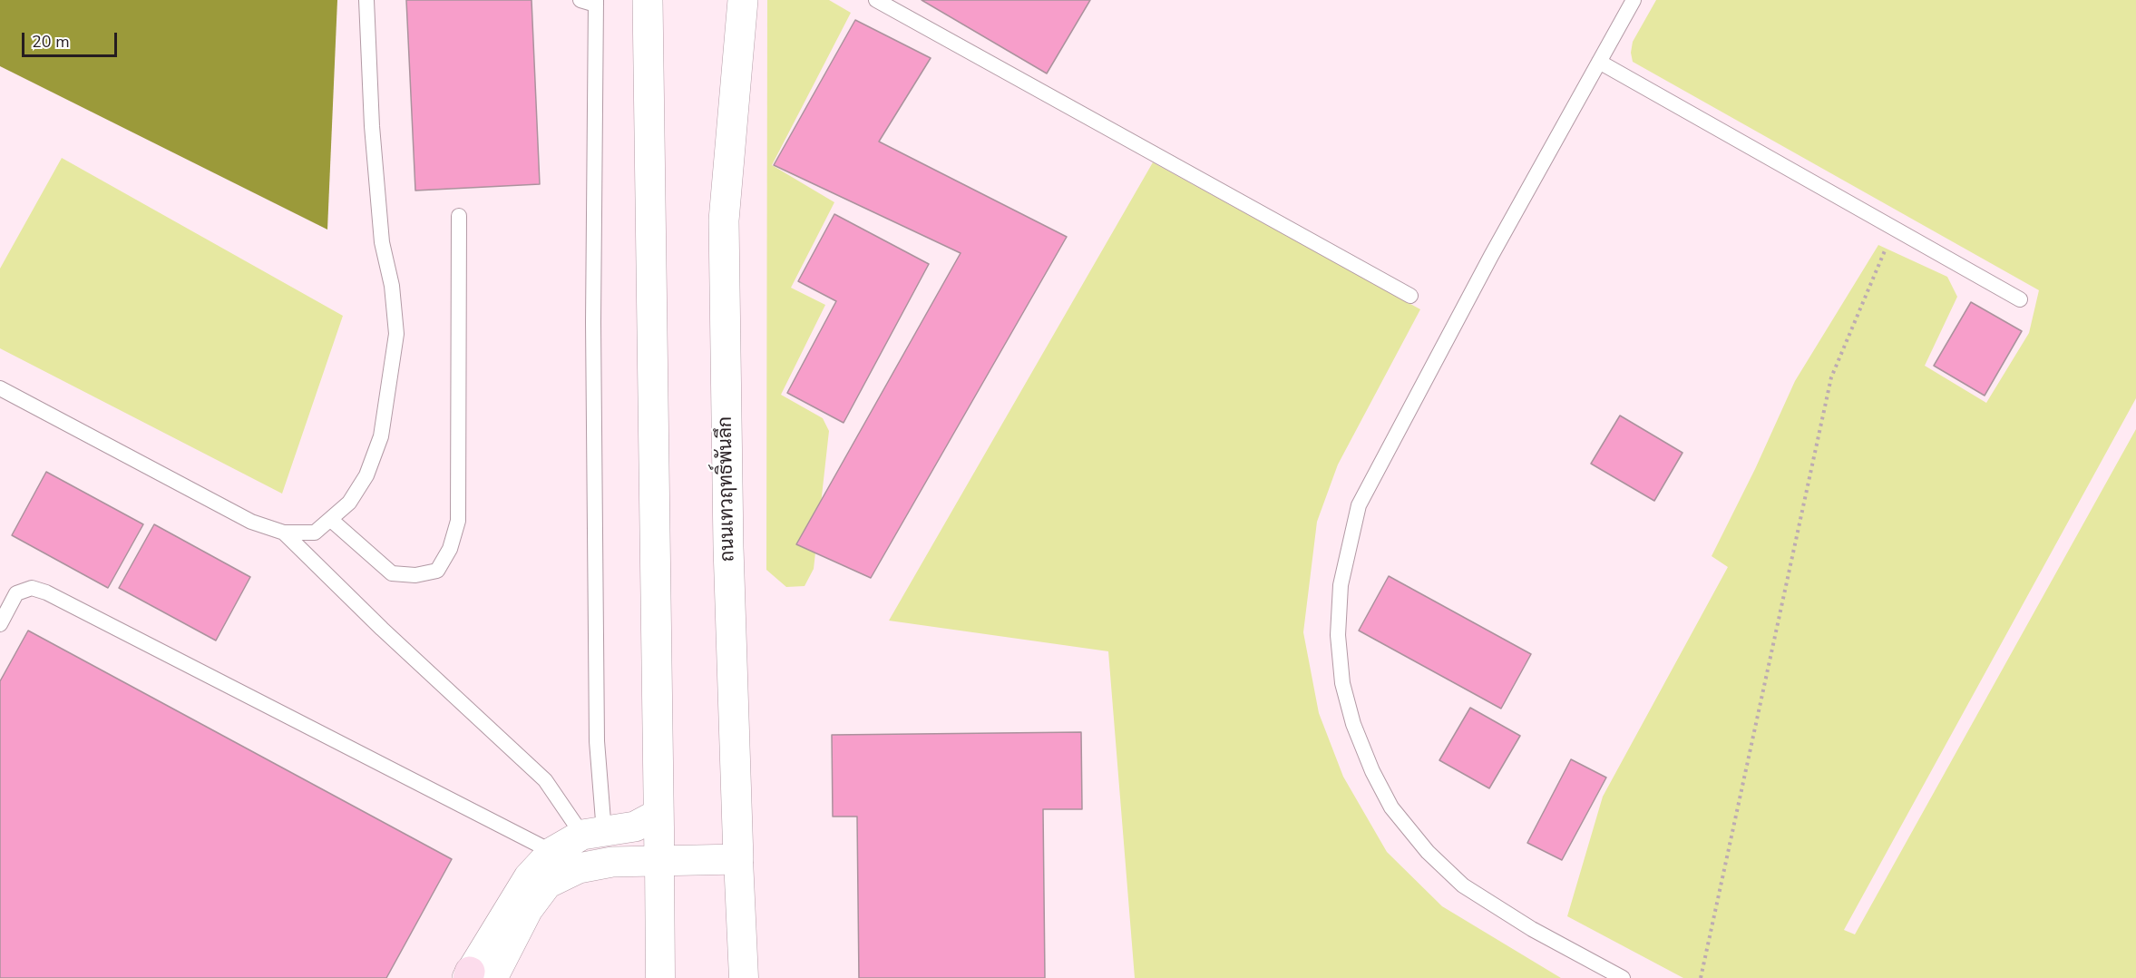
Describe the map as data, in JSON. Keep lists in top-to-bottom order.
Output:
{
  "streets": {
    "street": ["ถนนเทวฤทธิ์พันลึก"]
  },
  "scale_bar": "20 m"
}
